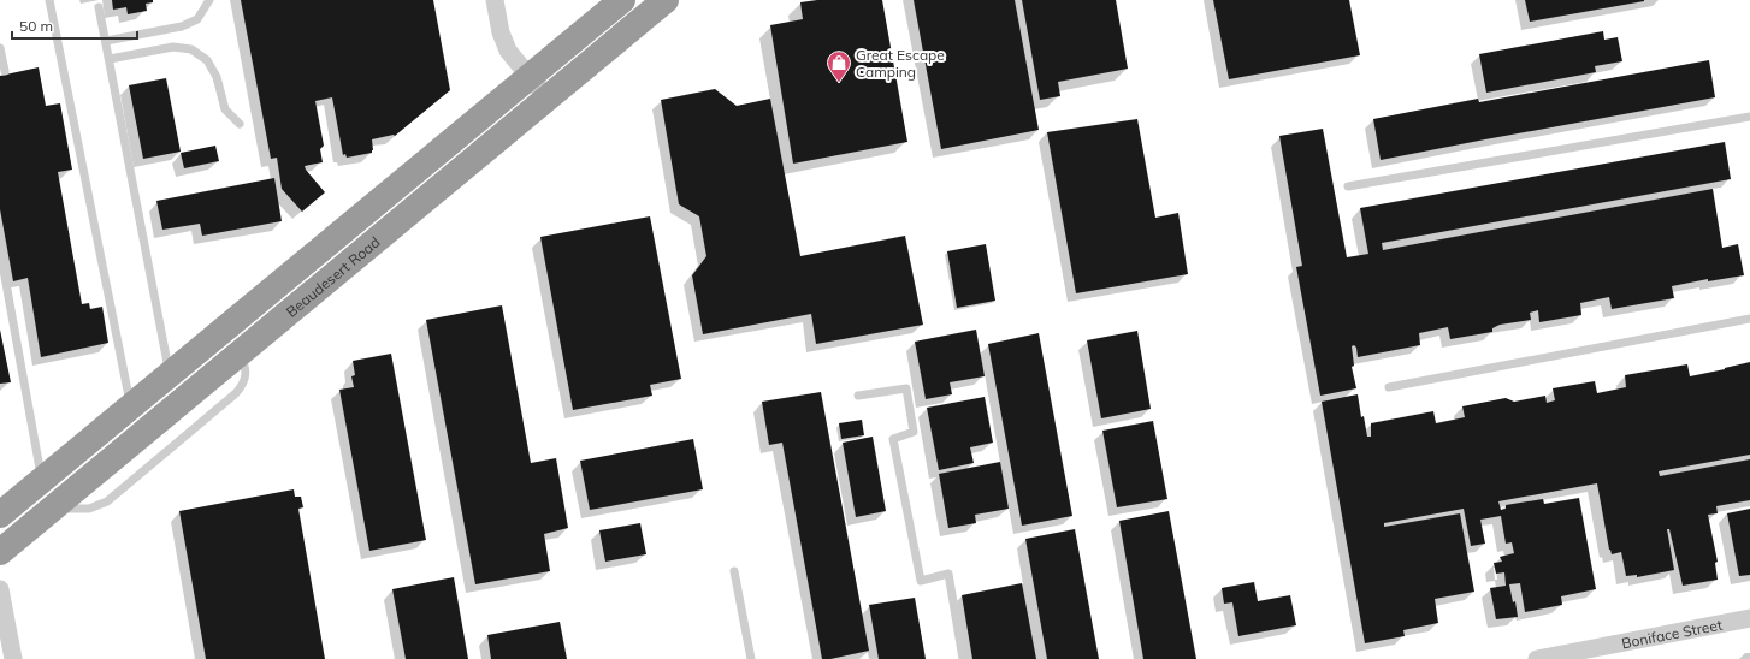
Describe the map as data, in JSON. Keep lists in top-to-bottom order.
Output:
{
  "streets": {
    "highway": ["Beaudesert Road"],
    "street": ["Boniface Street"]
  },
  "places": {
    "shop": ["Great Escape Camping"]
  },
  "scale_bar": "50 m"
}
